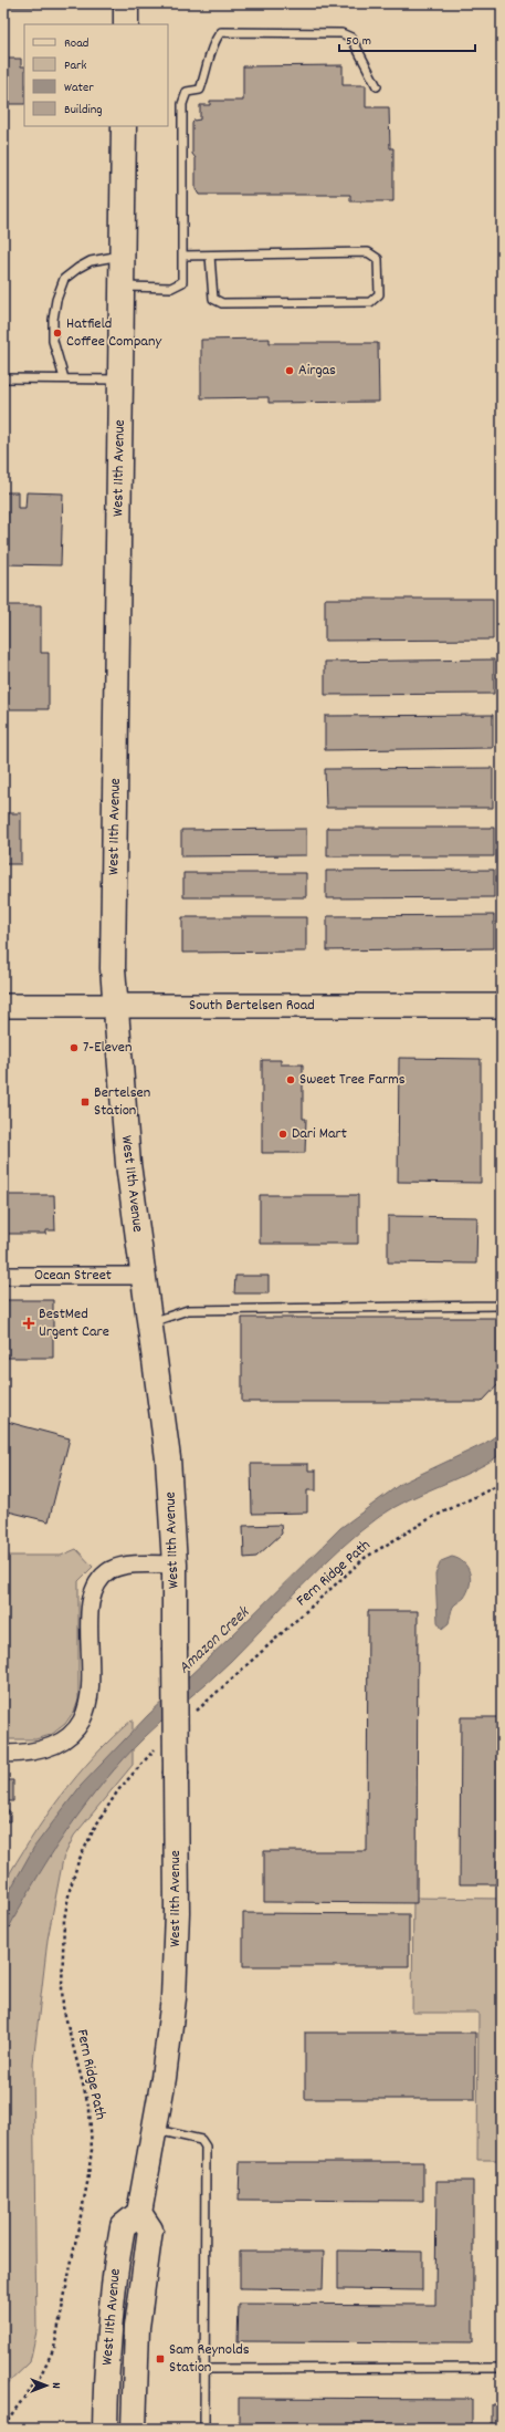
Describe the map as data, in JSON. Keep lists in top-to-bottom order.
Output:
{
  "streets": {
    "main road": ["West 11th Avenue"],
    "street": ["South Bertelsen Road", "Ocean Street"],
    "path": ["Fern Ridge Path"]
  },
  "crossings": [
    ["West 11th Avenue", "South Bertelsen Road"],
    ["West 11th Avenue", "Ocean Street"]
  ],
  "water": ["Amazon Creek"],
  "places": {
    "other": [
      "Hatfield Coffee Company",
      "Airgas",
      "7-Eleven",
      "Sweet Tree Farms",
      "Dari Mart"
    ],
    "transit": ["Bertelsen Station", "Sam Reynolds Station"],
    "health": ["BestMed Urgent Care"]
  },
  "legend": [
    "Road",
    "Park",
    "Water",
    "Building"
  ],
  "scale_bar": "50 m",
  "north": "right"
}
